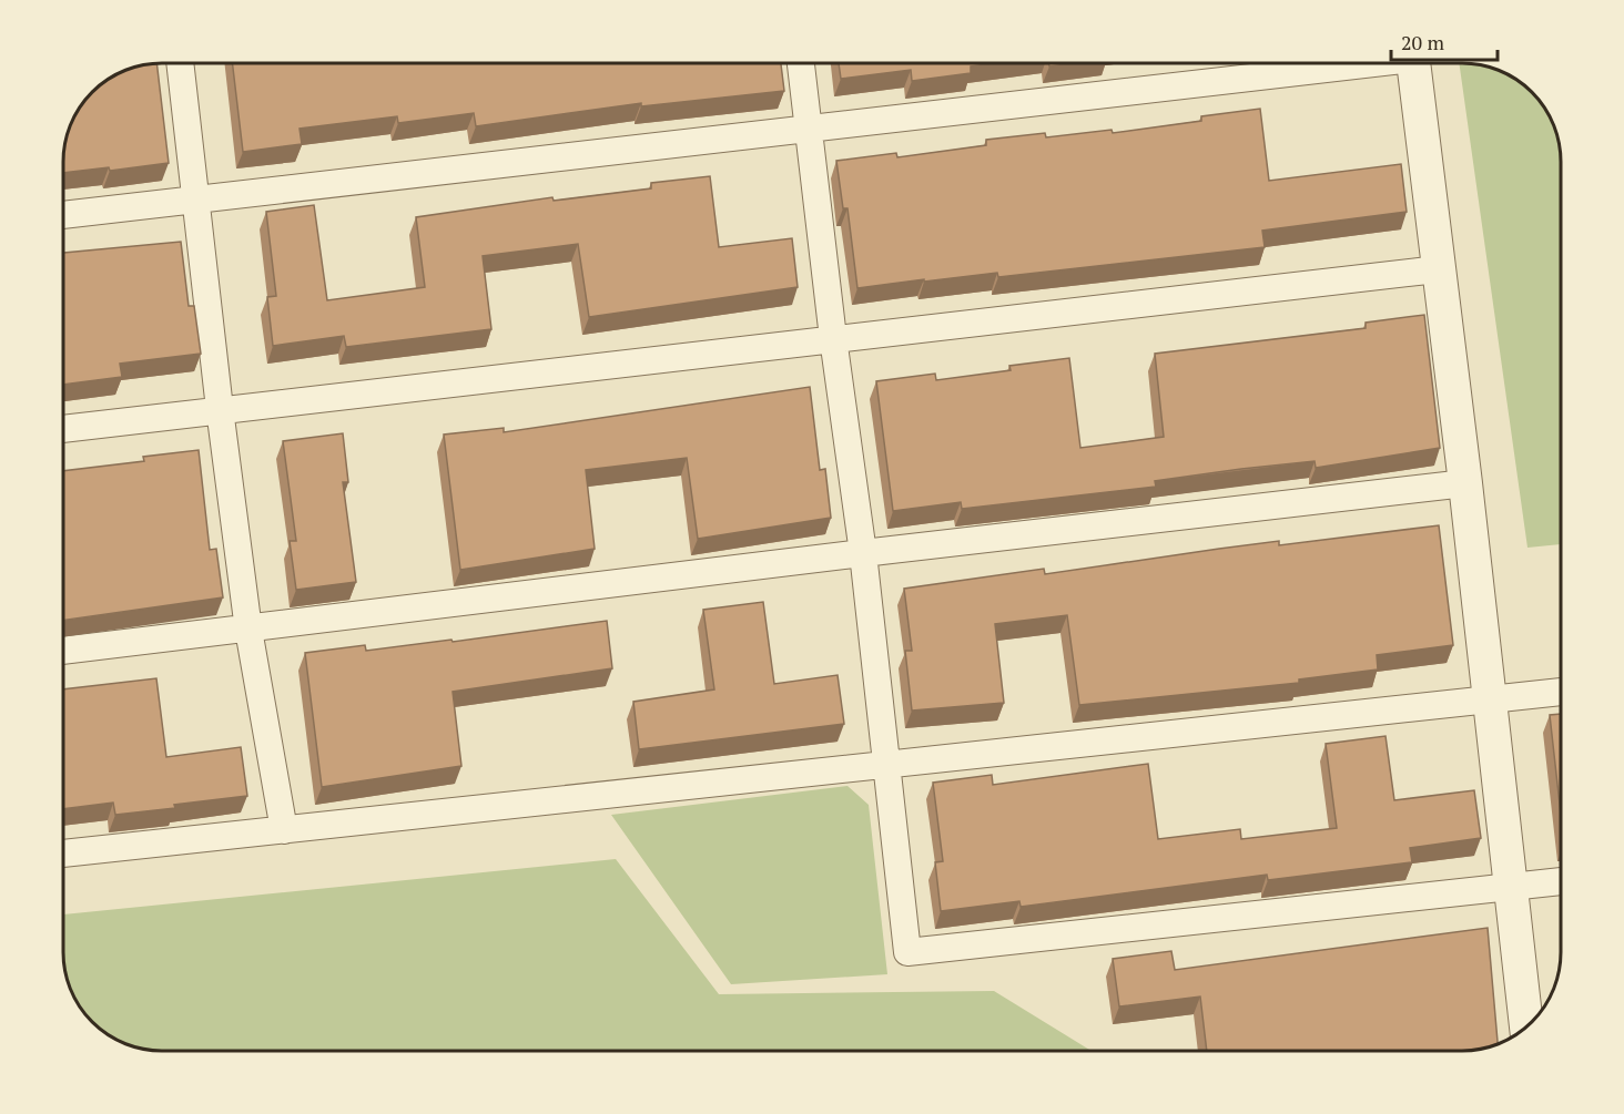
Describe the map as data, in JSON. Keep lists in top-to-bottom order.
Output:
{
  "scale_bar": "20 m"
}
